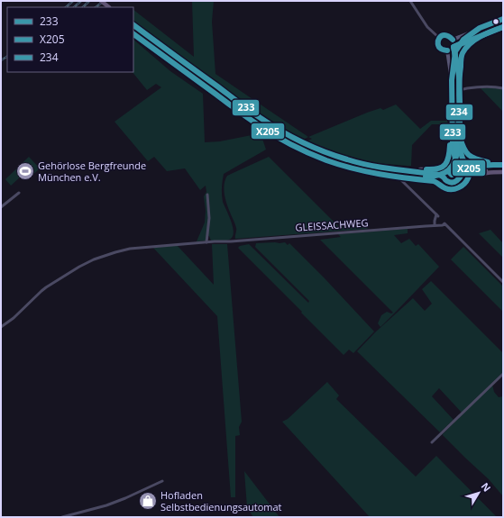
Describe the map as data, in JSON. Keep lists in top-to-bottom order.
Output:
{
  "streets": {
    "street": ["GLEISSACHWEG"]
  },
  "places": {
    "sports": ["Gehörlose Bergfreunde München e.V."],
    "shop": ["Hofladen Selbstbedienungsautomat"]
  },
  "lines": ["transit line 233", "transit line X205", "transit line 234"],
  "legend": ["233", "X205", "234"],
  "north": "top right"
}
